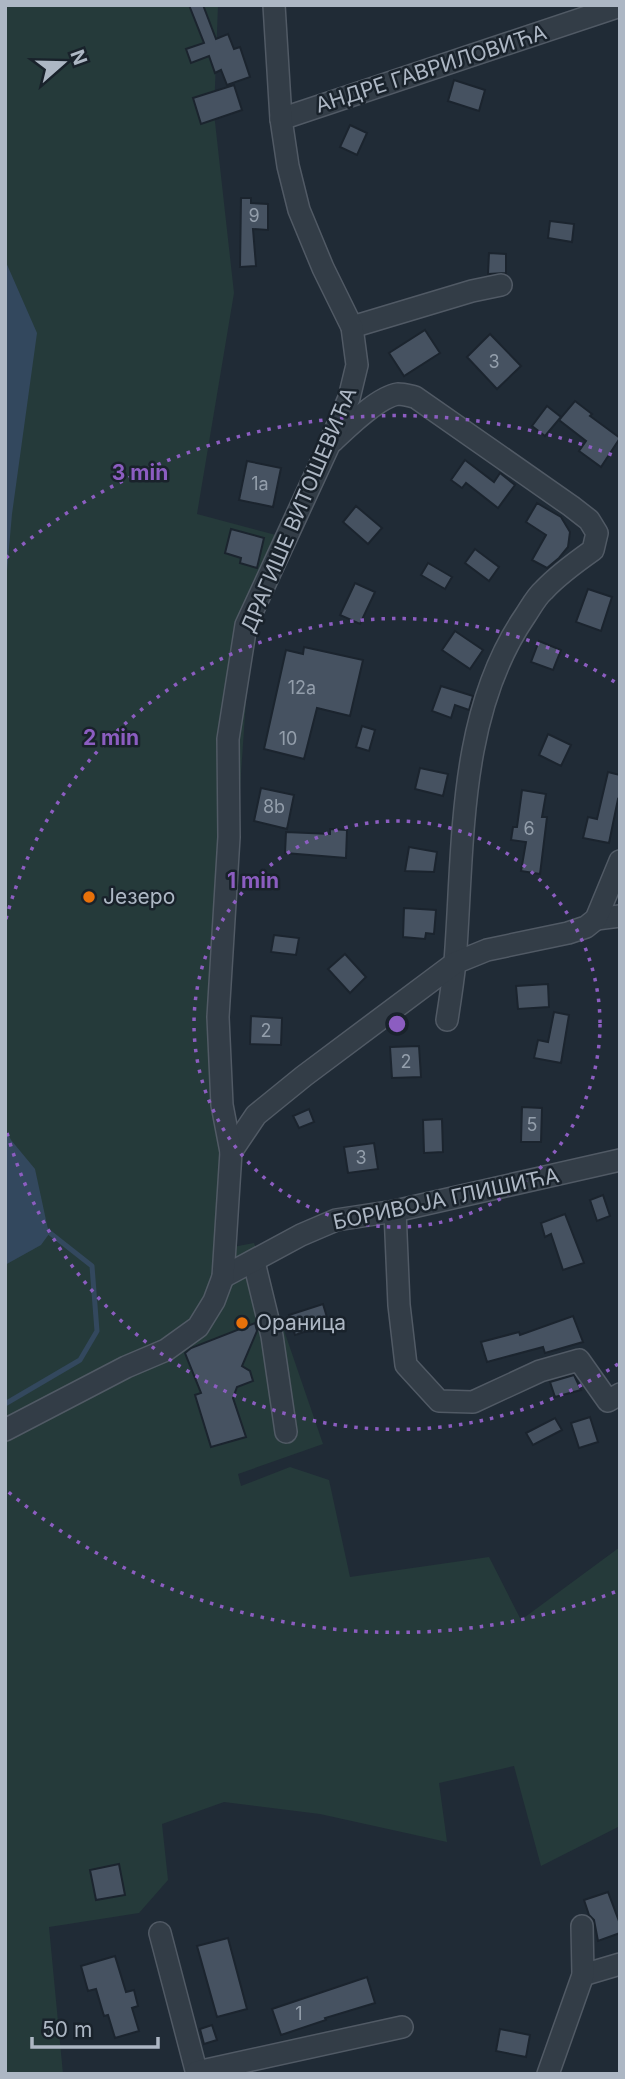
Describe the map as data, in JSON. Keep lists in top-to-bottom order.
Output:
{
  "streets": {
    "street": ["АНДРЕ ГАВРИЛОВИЋА", "ДРАГИШЕ ВИТОШЕВИЋА", "БОРИВОЈА ГЛИШИЋА"]
  },
  "crossings": [
    ["АНДРЕ ГАВРИЛОВИЋА", "ДРАГИШЕ ВИТОШЕВИЋА"],
    ["ДРАГИШЕ ВИТОШЕВИЋА", "БОРИВОЈА ГЛИШИЋА"]
  ],
  "places": ["Језеро", "Ораница"],
  "house_numbers": [
    "9",
    "3",
    "1a",
    "12a",
    "10",
    "8b",
    "6",
    "2",
    "2",
    "5",
    "3",
    "1"
  ],
  "scale_bar": "50 m",
  "north": "right",
  "rings": ["3 min", "2 min", "1 min"]
}
